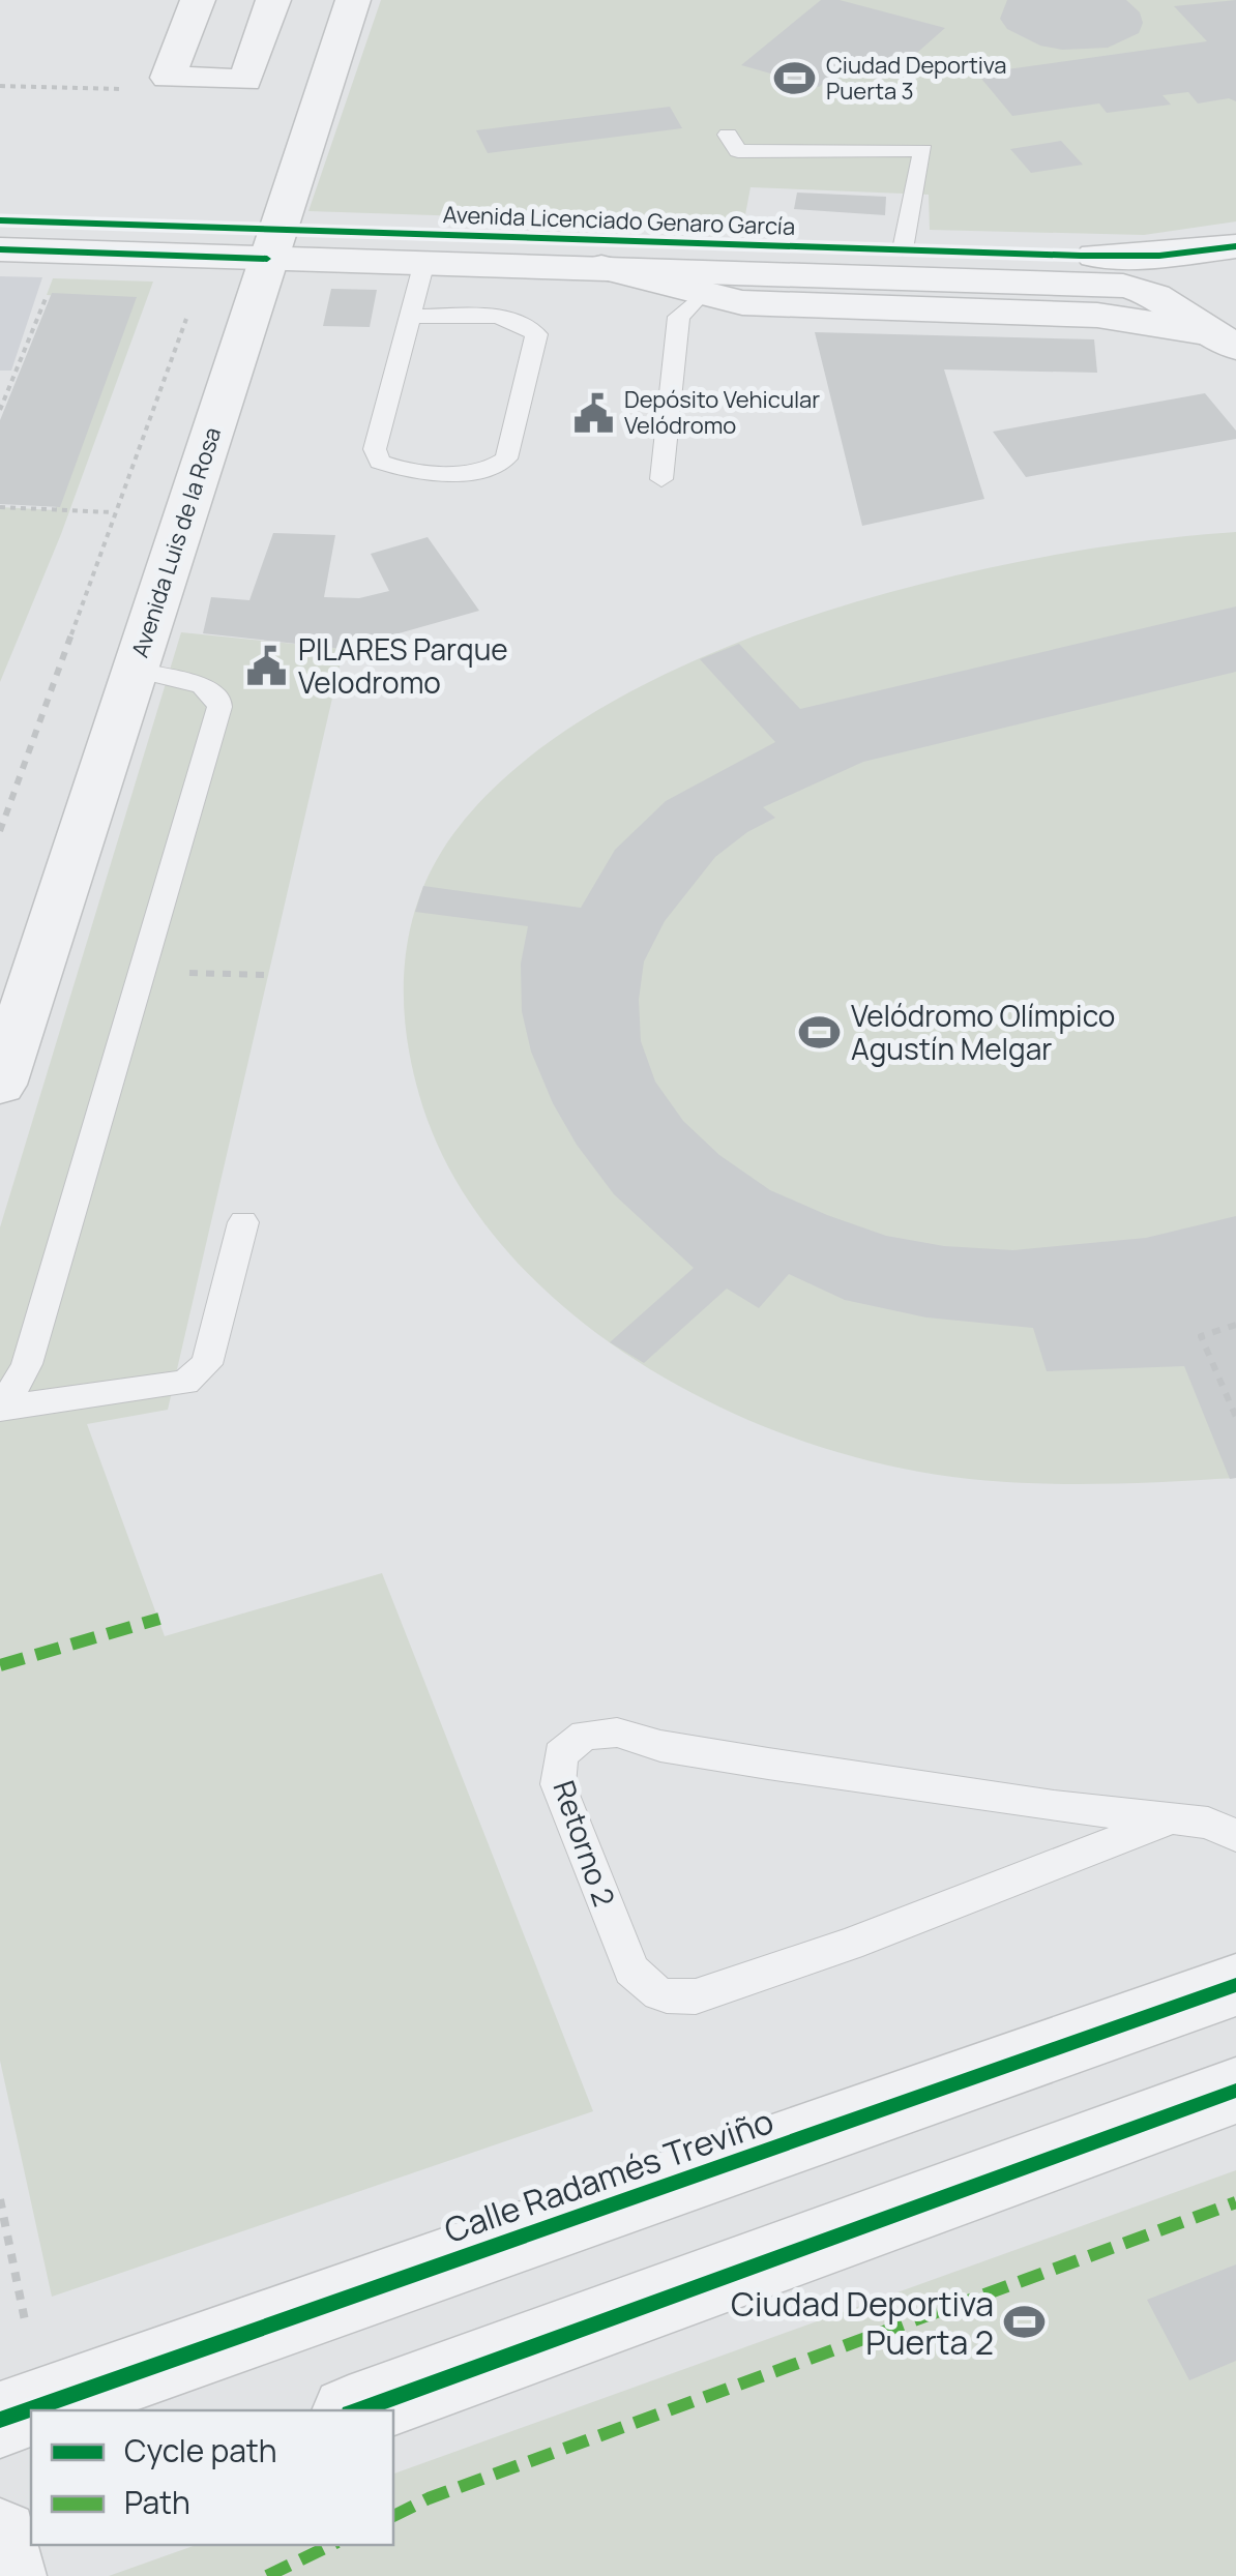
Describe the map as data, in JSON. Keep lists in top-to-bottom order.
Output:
{
  "streets": {
    "street": ["Avenida Licenciado Genaro García", "Avenida Luis de la Rosa", "Calle Radamés Treviño"],
    "lane": ["Retorno 2"]
  },
  "crossings": [
    ["Avenida Licenciado Genaro García", "Avenida Luis de la Rosa"]
  ],
  "places": {
    "sports": ["Ciudad Deportiva Puerta 3", "Velódromo Olímpico Agustín Melgar", "Ciudad Deportiva Puerta 2"],
    "public building": ["Depósito Vehicular Velódromo", "PILARES Parque Velodromo"]
  },
  "legend": ["Cycle path", "Path"]
}
